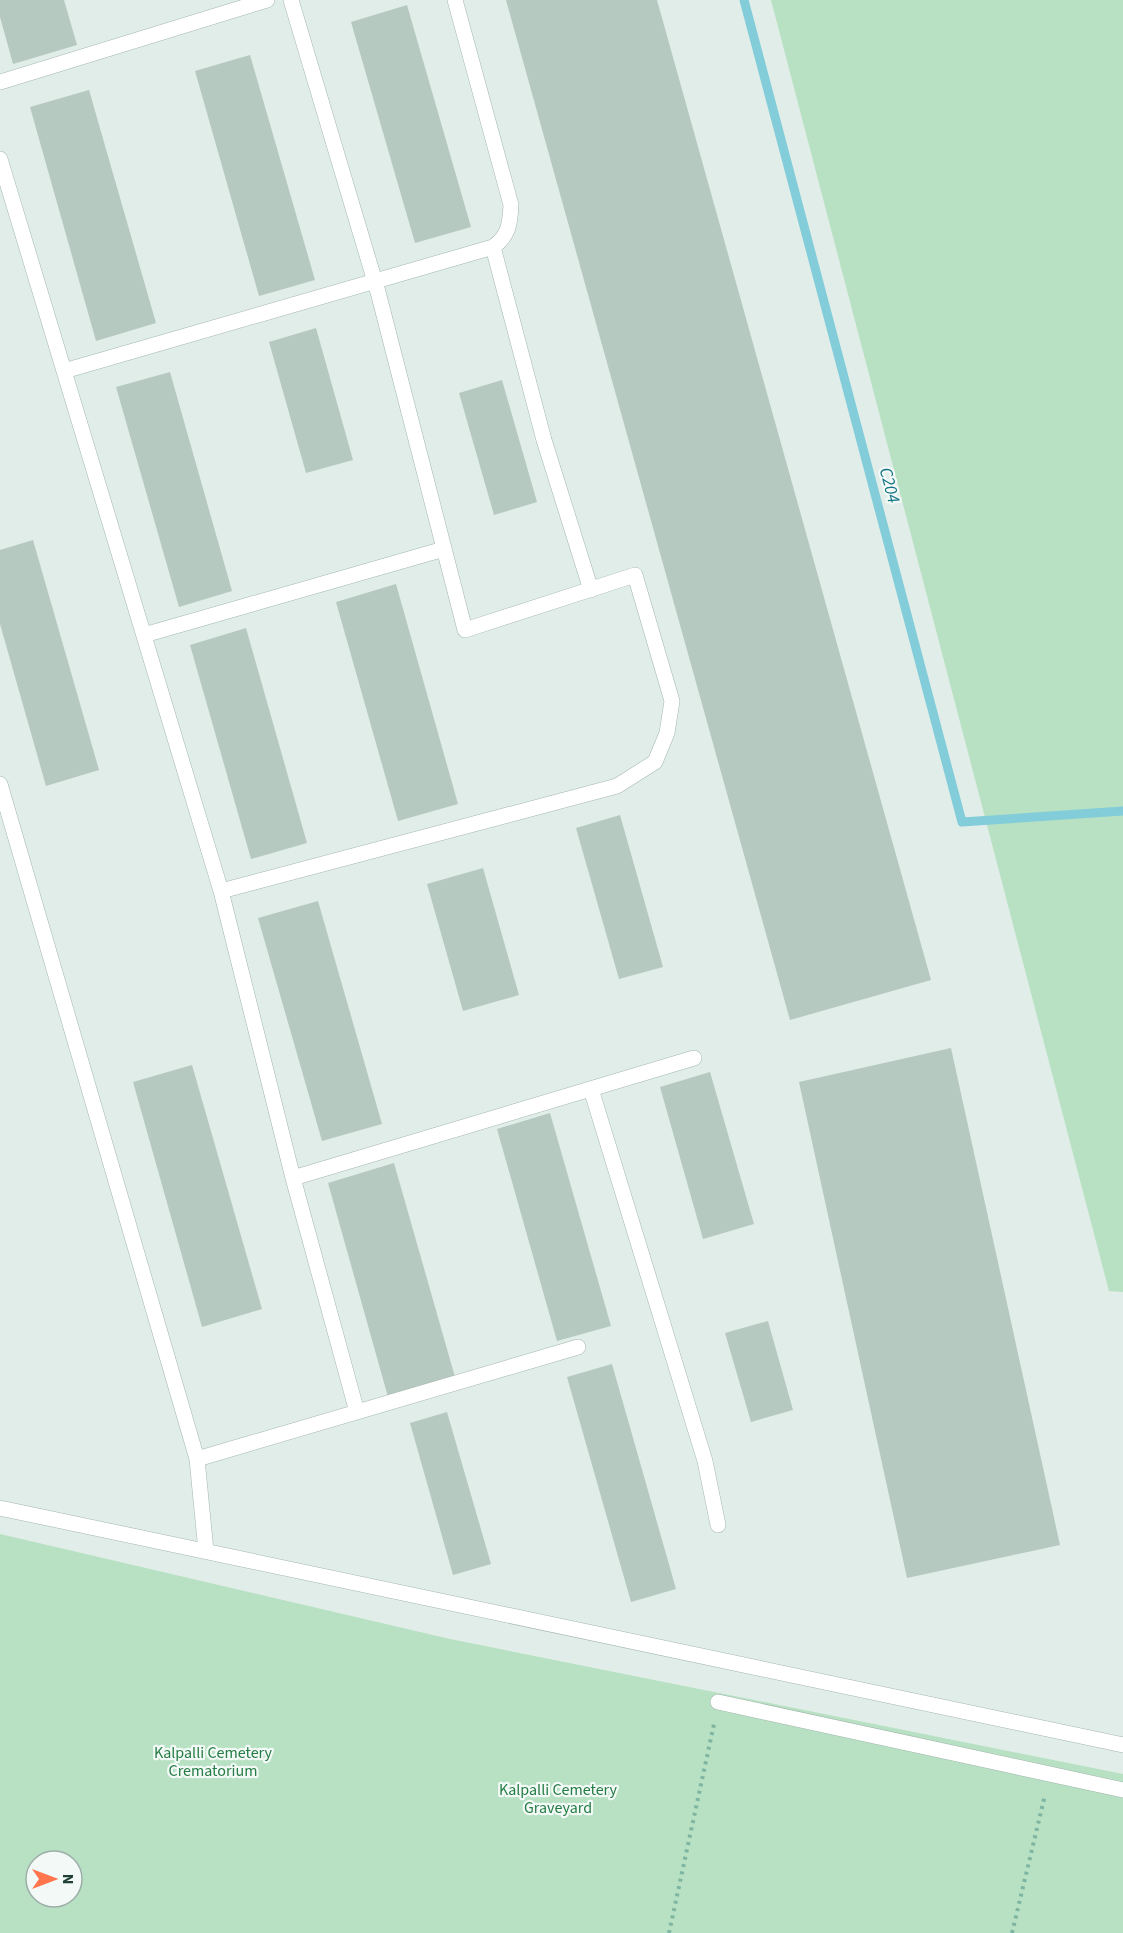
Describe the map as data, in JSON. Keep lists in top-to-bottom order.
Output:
{
  "water": ["C204"],
  "parks": ["Kalpalli Cemetery Crematorium", "Kalpalli Cemetery Graveyard"],
  "north": "right"
}
